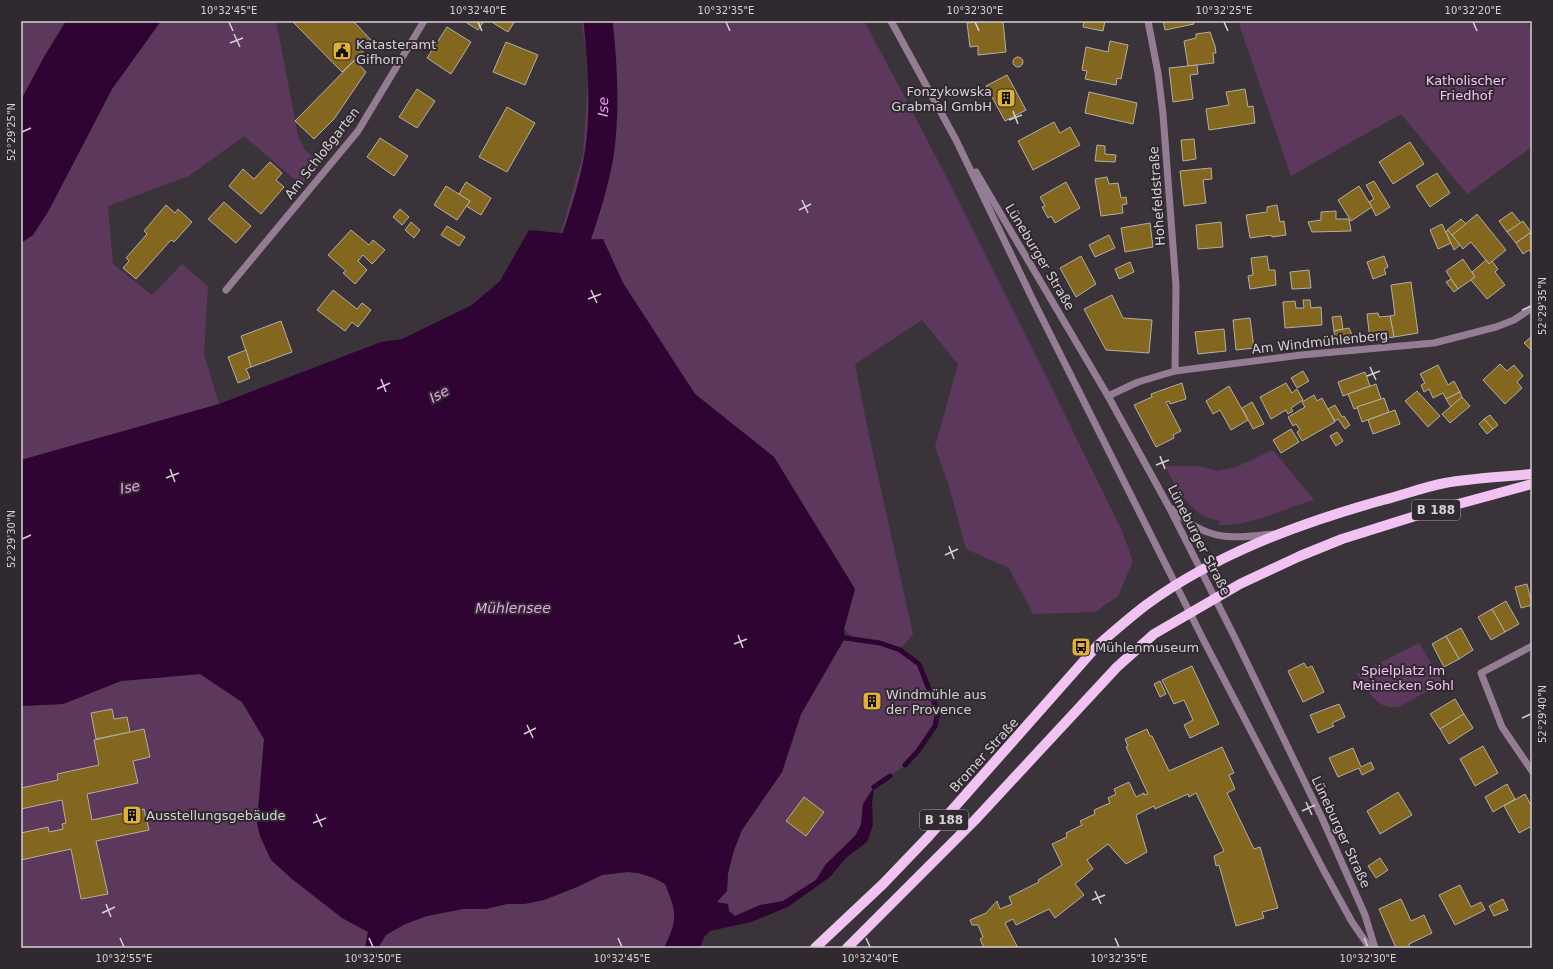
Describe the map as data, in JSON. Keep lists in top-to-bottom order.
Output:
{
  "streets": {
    "main road": ["B 188", "Bromer Straße"],
    "street": [
      "Am Schloßgarten",
      "Hohefeldstraße",
      "Lüneburger Straße",
      "Am Windmühlenberg"
    ]
  },
  "crossings": [
    ["Hohefeldstraße", "Am Windmühlenberg"],
    ["Lüneburger Straße", "Am Windmühlenberg"],
    ["Lüneburger Straße", "B 188"],
    ["Lüneburger Straße", "Bromer Straße"],
    ["B 188", "Bromer Straße"]
  ],
  "water": ["Ise", "Mühlensee"],
  "parks": ["Katholischer Friedhof", "Spielplatz Im Meinecken Sohl"],
  "places": {
    "public building": ["Katasteramt Gifhorn"],
    "building": ["Fonzykowska Grabmal GmbH", "Windmühle aus der Provence", "Ausstellungsgebäude"],
    "bus stop": ["Mühlenmuseum"]
  },
  "coordinates": [
    "10°32'45\"E",
    "10°32'40\"E",
    "10°32'35\"E",
    "10°32'30\"E",
    "10°32'25\"E",
    "10°32'20\"E",
    "52°29'25\"N",
    "52°29'35\"N",
    "52°29'30\"N",
    "52°29'40\"N",
    "10°32'55\"E",
    "10°32'50\"E"
  ]
}
